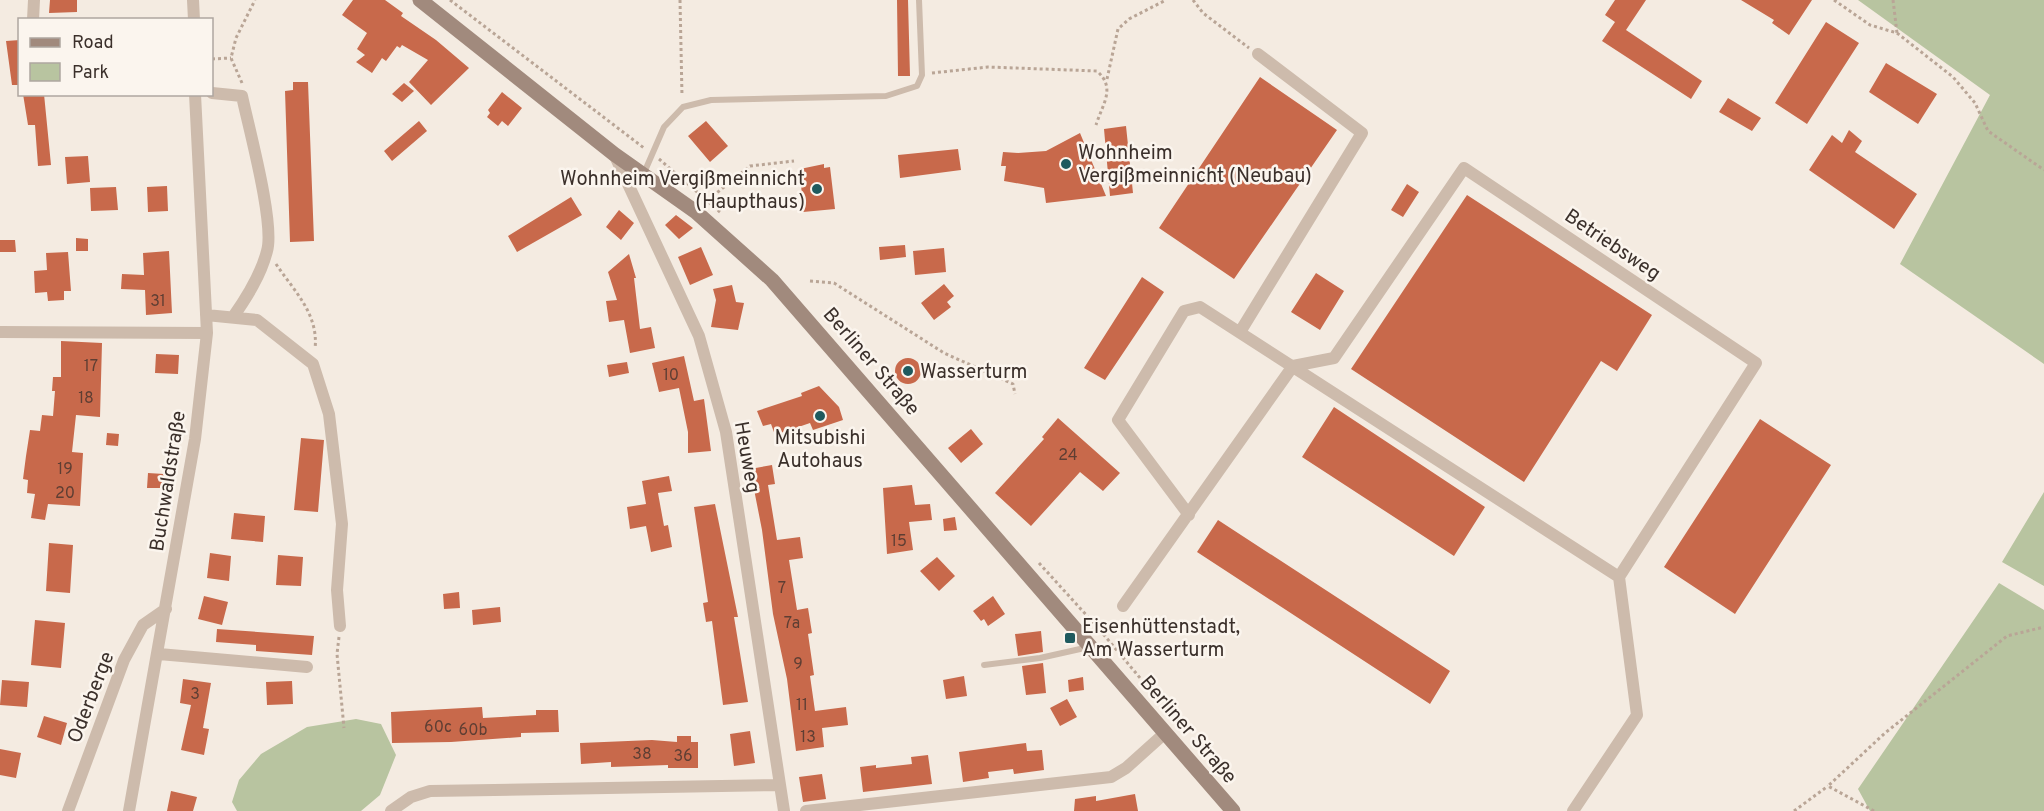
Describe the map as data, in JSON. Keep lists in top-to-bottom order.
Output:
{
  "streets": {
    "main road": ["Berliner Straße"],
    "street": [
      "Betriebsweg",
      "Heuweg",
      "Buchwaldstraße",
      "Oderberge"
    ]
  },
  "crossings": [
    ["Berliner Straße", "Heuweg"],
    ["Buchwaldstraße", "Oderberge"]
  ],
  "places": {
    "other": [
      "Wohnheim Vergißmeinnicht (Neubau)",
      "Wohnheim Vergißmeinnicht (Haupthaus)",
      "Wasserturm",
      "Mitsubishi Autohaus"
    ],
    "transit": ["Eisenhüttenstadt, Am Wasserturm"]
  },
  "house_numbers": [
    "31",
    "17",
    "10",
    "18",
    "24",
    "19",
    "20",
    "15",
    "7",
    "7a",
    "9",
    "3",
    "11",
    "60c",
    "60b",
    "13",
    "38",
    "36"
  ],
  "legend": ["Road", "Park"]
}
